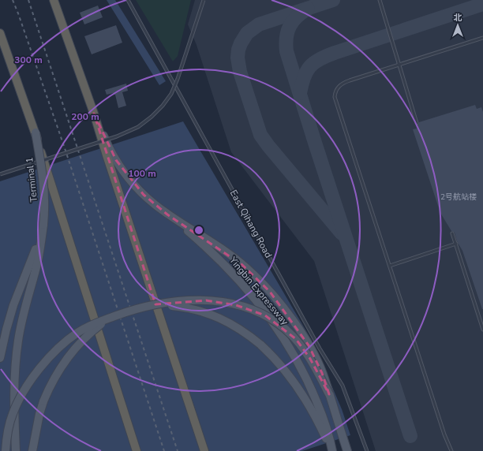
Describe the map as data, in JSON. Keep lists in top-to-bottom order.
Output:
{
  "streets": {
    "main road": ["Terminal 1", "Yingbin Expressway"],
    "lane": ["East Qihang Road"]
  },
  "house_numbers": ["2号航站楼"],
  "north": "top",
  "rings": ["300 m", "200 m", "100 m"]
}
